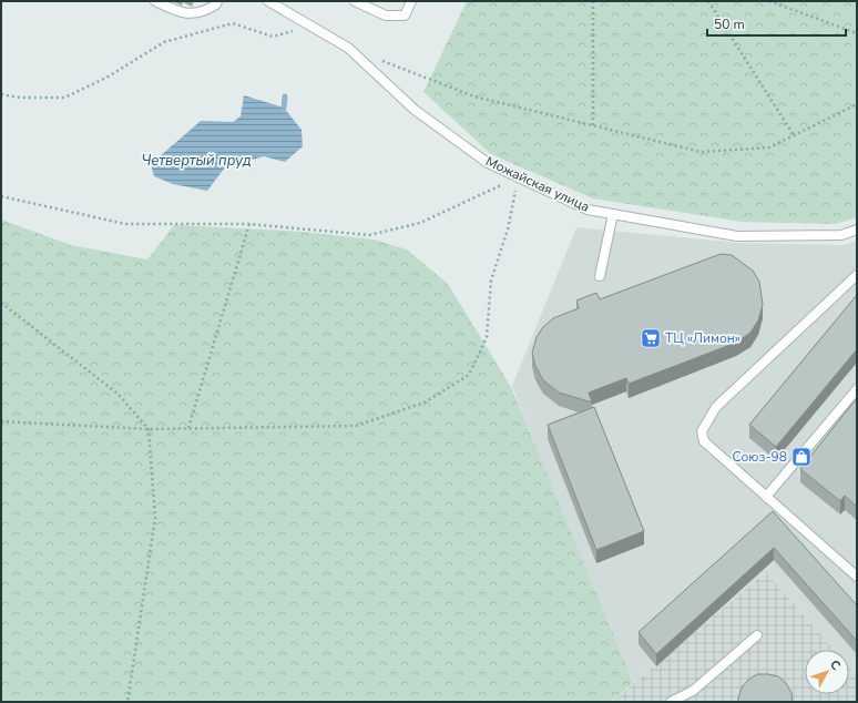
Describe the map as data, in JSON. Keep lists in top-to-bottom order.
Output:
{
  "streets": {
    "lane": ["Можайская улица"]
  },
  "water": ["Четвертый пруд"],
  "places": {
    "supermarket": ["ТЦ «Лимон»"],
    "shop": ["Союз-98"]
  },
  "scale_bar": "50 m",
  "north": "top right"
}
